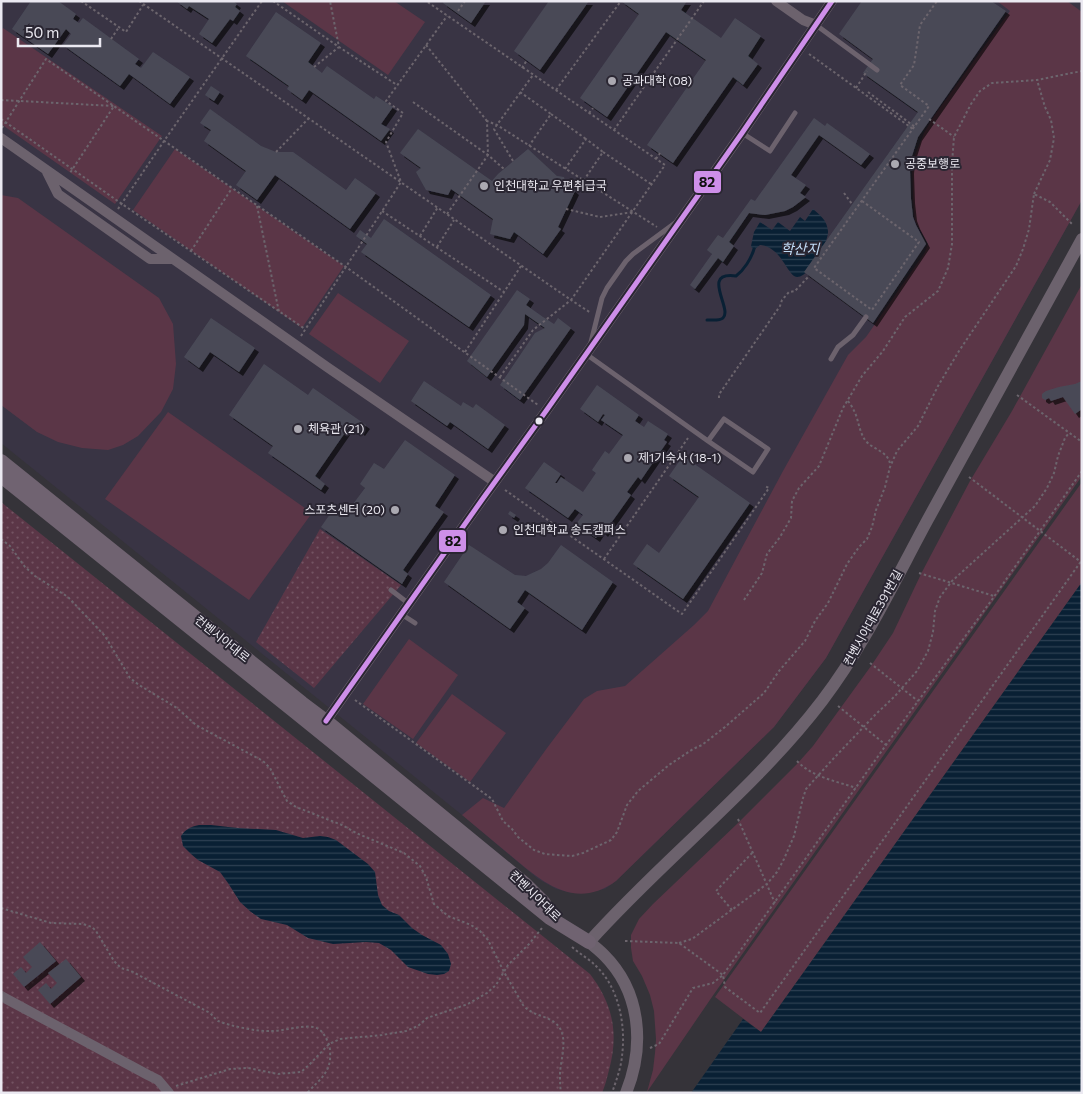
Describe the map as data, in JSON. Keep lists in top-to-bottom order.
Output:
{
  "streets": {
    "main road": ["컨벤시아대로"],
    "street": ["컨벤시아대로391번길"]
  },
  "water": ["학산지"],
  "places": [
    "공과대학 (08)",
    "공중보행로",
    "인천대학교 우편취급국",
    "체육관 (21)",
    "제1기숙사 (18-1)",
    "스포츠센터 (20)",
    "인천대학교 송도캠퍼스"
  ],
  "lines": ["transit line 82"],
  "scale_bar": "50 m"
}
